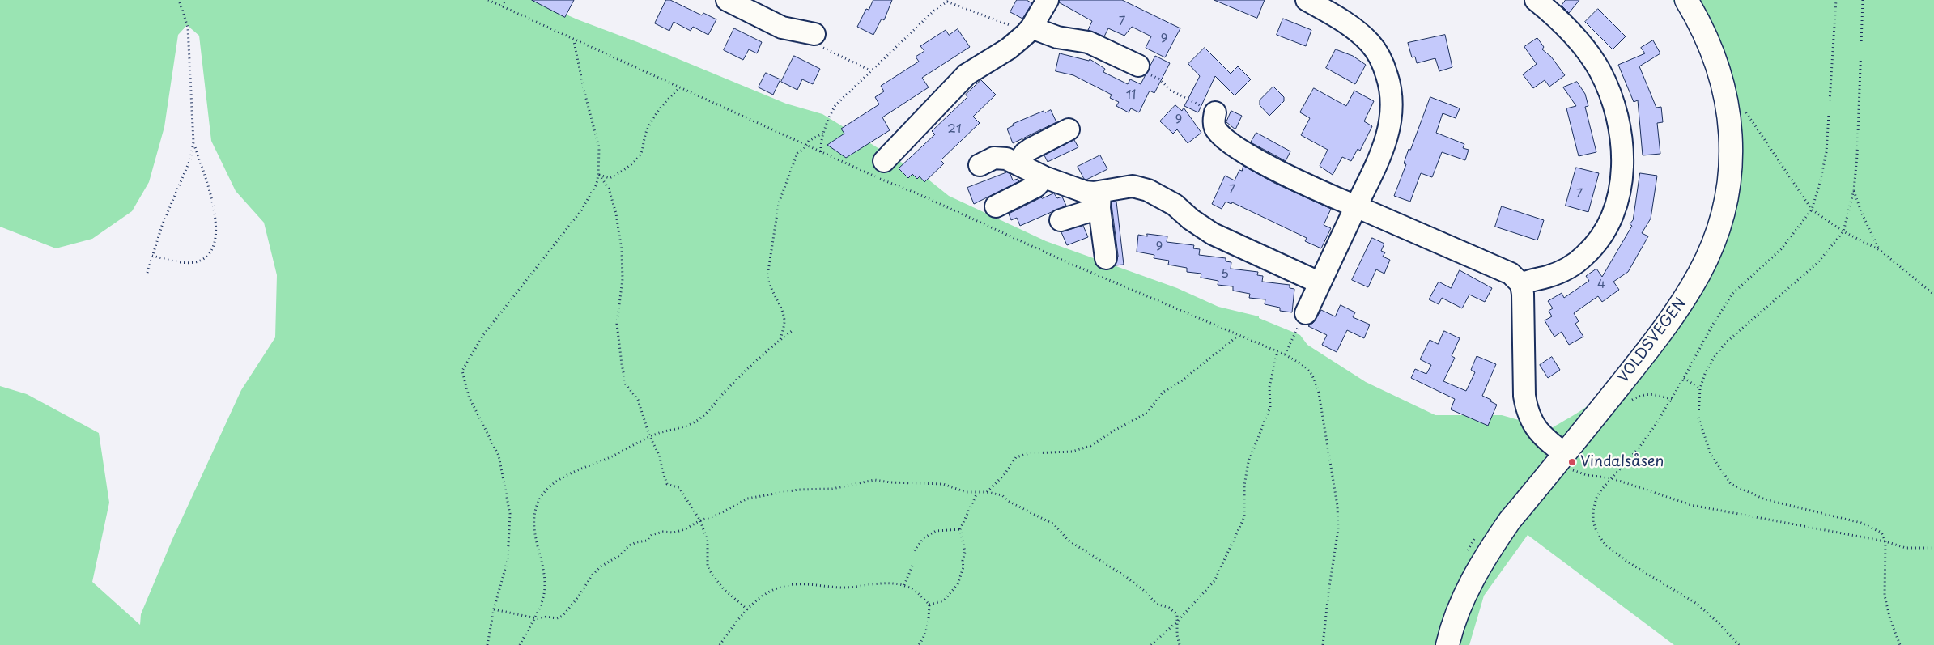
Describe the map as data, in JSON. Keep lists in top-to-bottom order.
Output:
{
  "streets": {
    "highway": ["VOLDSVEGEN"]
  },
  "places": ["Vindalsåsen"],
  "house_numbers": [
    "7",
    "9",
    "11",
    "9",
    "21",
    "7",
    "7",
    "9",
    "5",
    "4"
  ]
}
